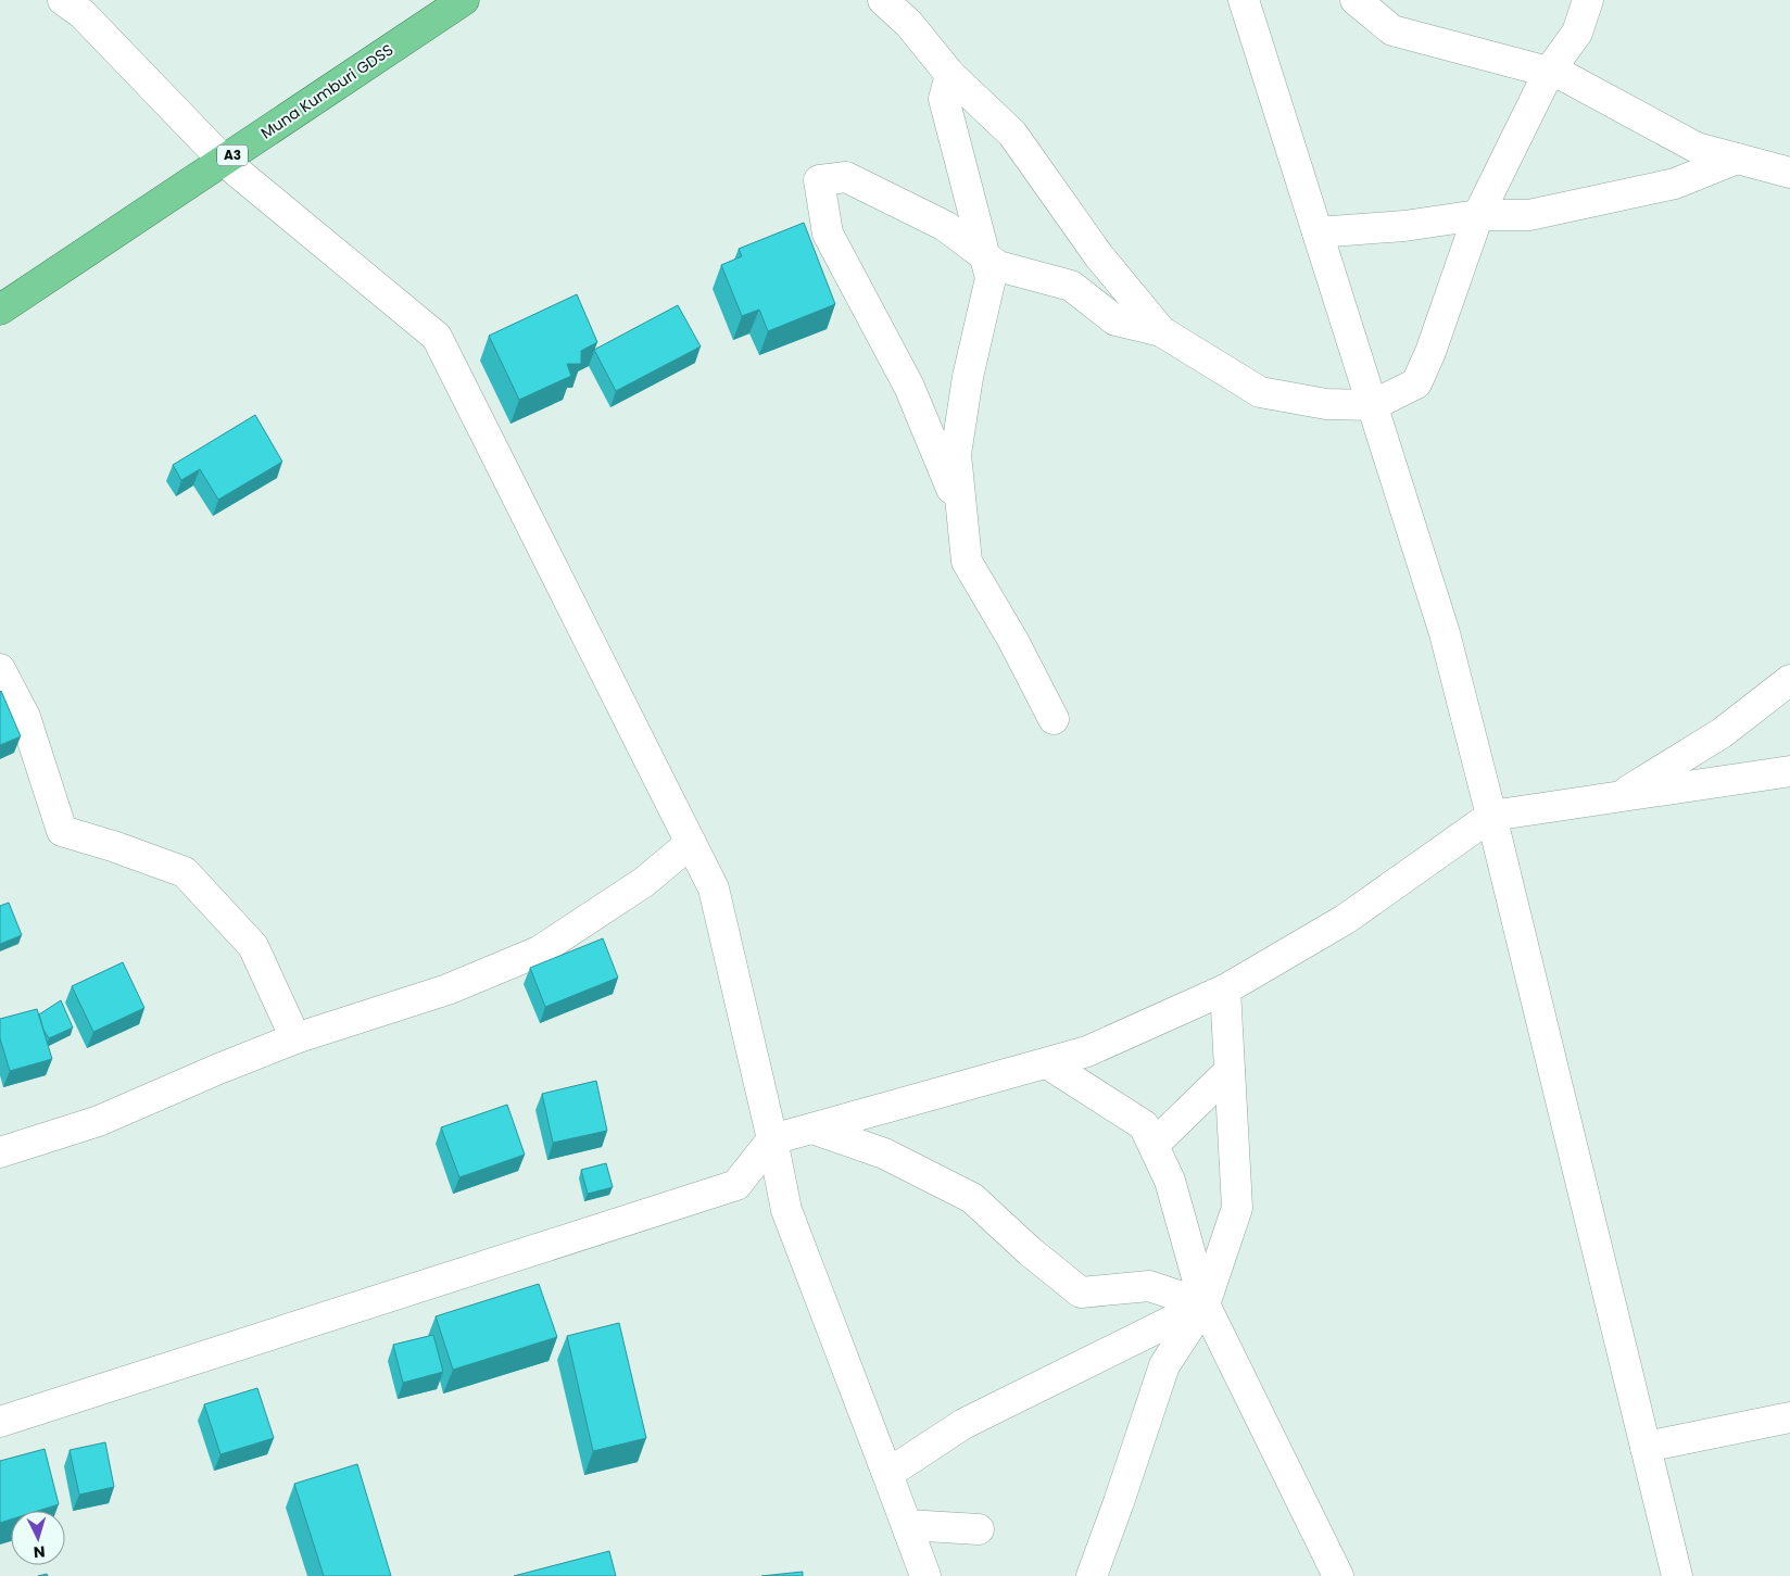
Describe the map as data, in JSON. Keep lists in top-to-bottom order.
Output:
{
  "streets": {
    "highway": ["Muna Kumburi GDSS", "A3"]
  },
  "north": "bottom"
}
